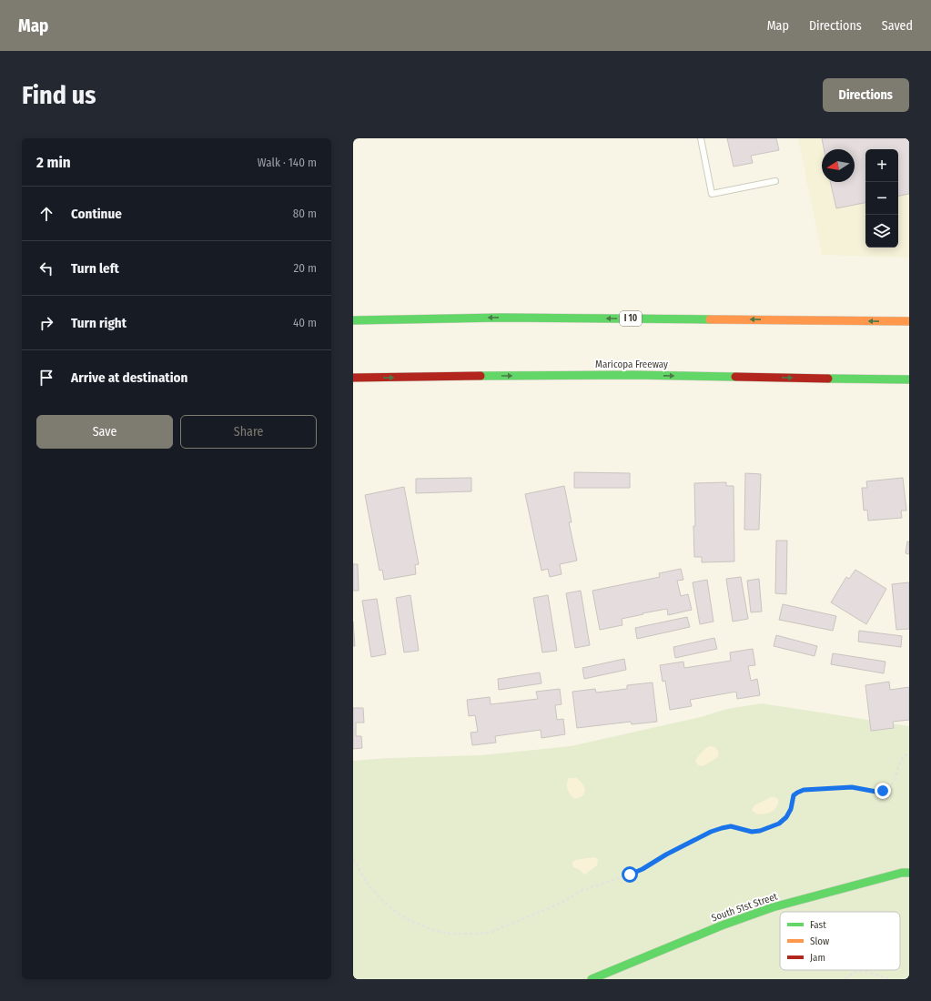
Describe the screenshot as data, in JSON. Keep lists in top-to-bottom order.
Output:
{
  "streets": {
    "main road": ["I 10", "Maricopa Freeway", "South 51st Street"]
  },
  "legend": ["Fast", "Slow", "Jam"],
  "north": "left",
  "page": {
    "header": "Map",
    "nav": ["Map", "Directions", "Saved"],
    "buttons": [
      "Directions",
      ["Save", "Share"]
    ],
    "title": "Find us",
    "heading": ["2 min", "Walk · 140 m"],
    "map_buttons": ["+", "−"],
    "list": [
      ["Continue", "80 m"],
      ["Turn left", "20 m"],
      ["Turn right", "40 m"],
      "Arrive at destination"
    ]
  }
}
